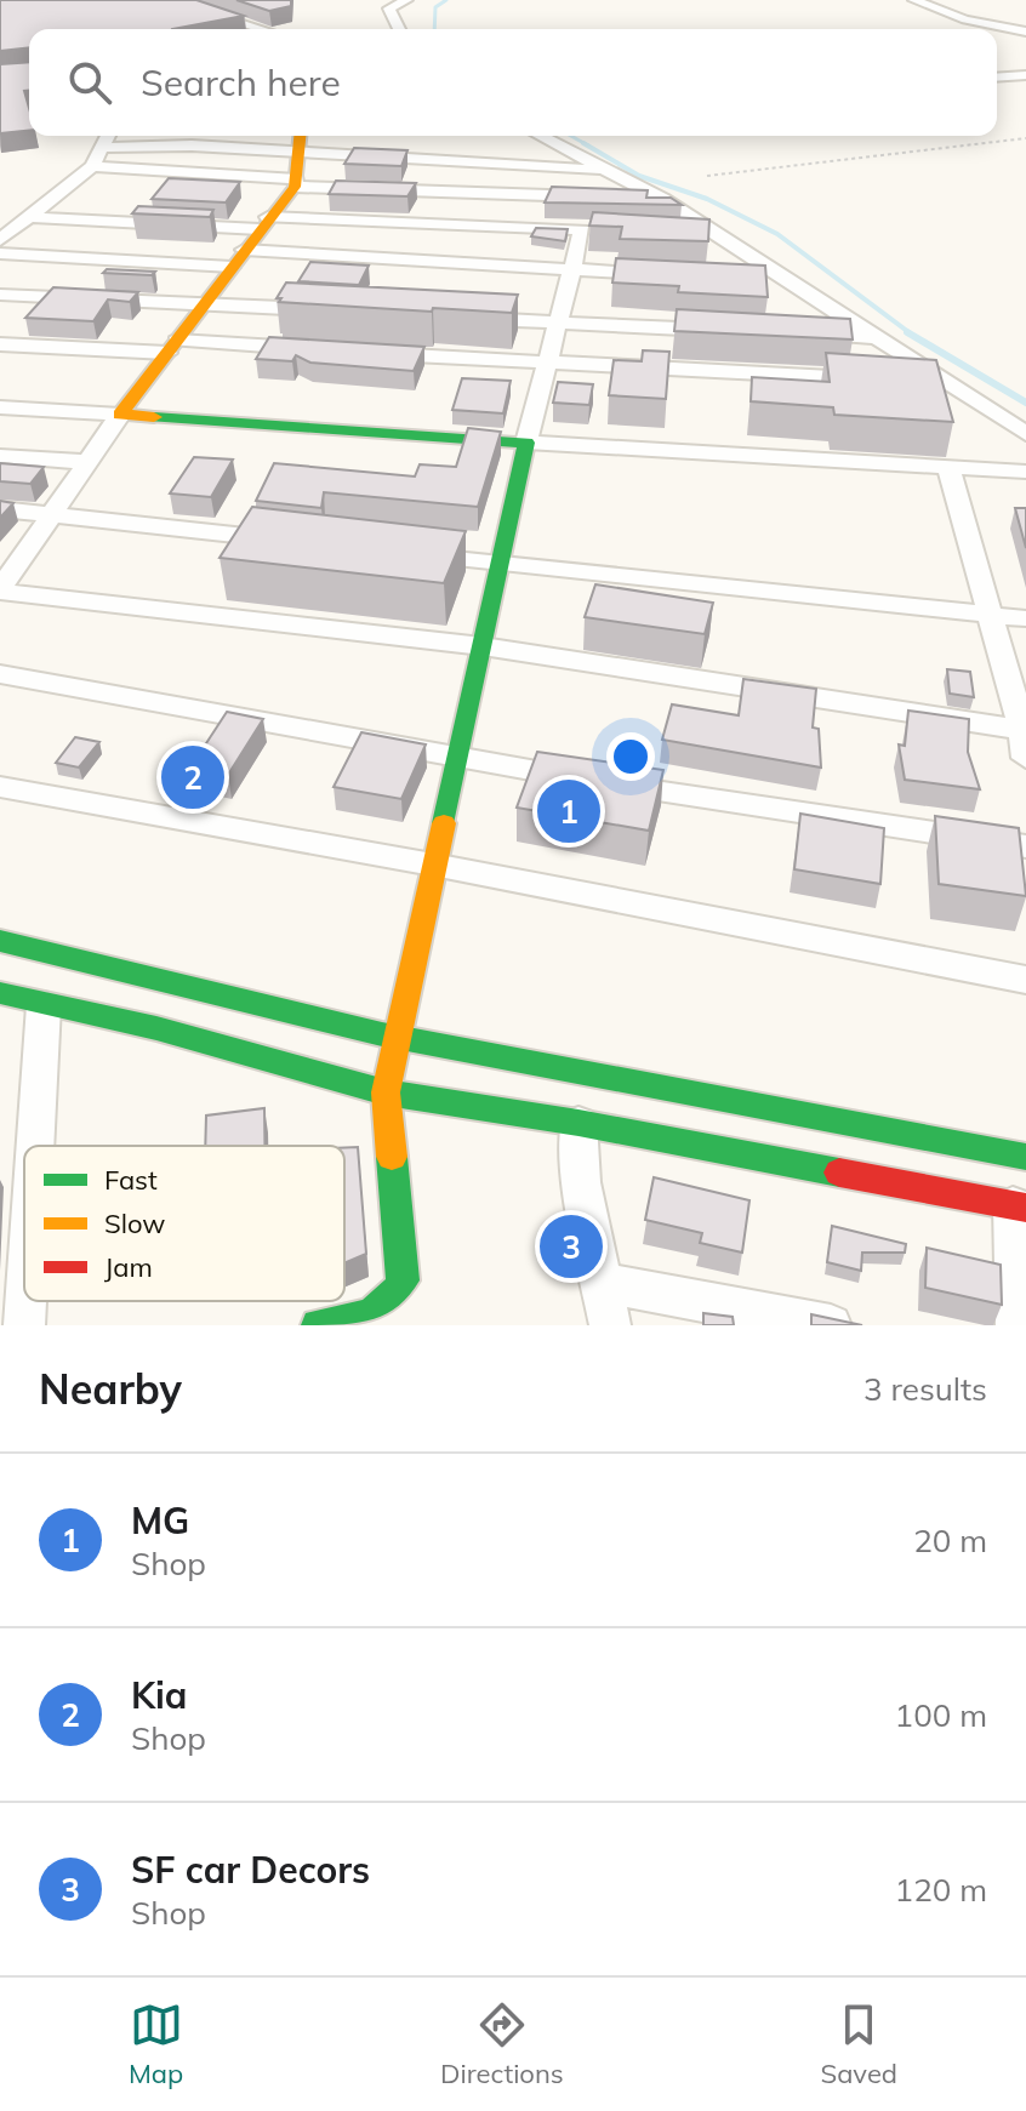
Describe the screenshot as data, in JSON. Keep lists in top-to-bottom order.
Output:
{
  "legend": ["Fast", "Slow", "Jam"],
  "page": {
    "search": "Search here",
    "pins": ["2", "1", "3"],
    "heading": ["Nearby", "3 results"],
    "list": [
      {
        "mark": "1",
        "name": "MG",
        "note": "Shop",
        "value": "20 m"
      },
      {
        "mark": "2",
        "name": "Kia",
        "note": "Shop",
        "value": "100 m"
      },
      {
        "mark": "3",
        "name": "SF car Decors",
        "note": "Shop",
        "value": "120 m"
      }
    ],
    "nav": ["Map", "Directions", "Saved"]
  }
}
